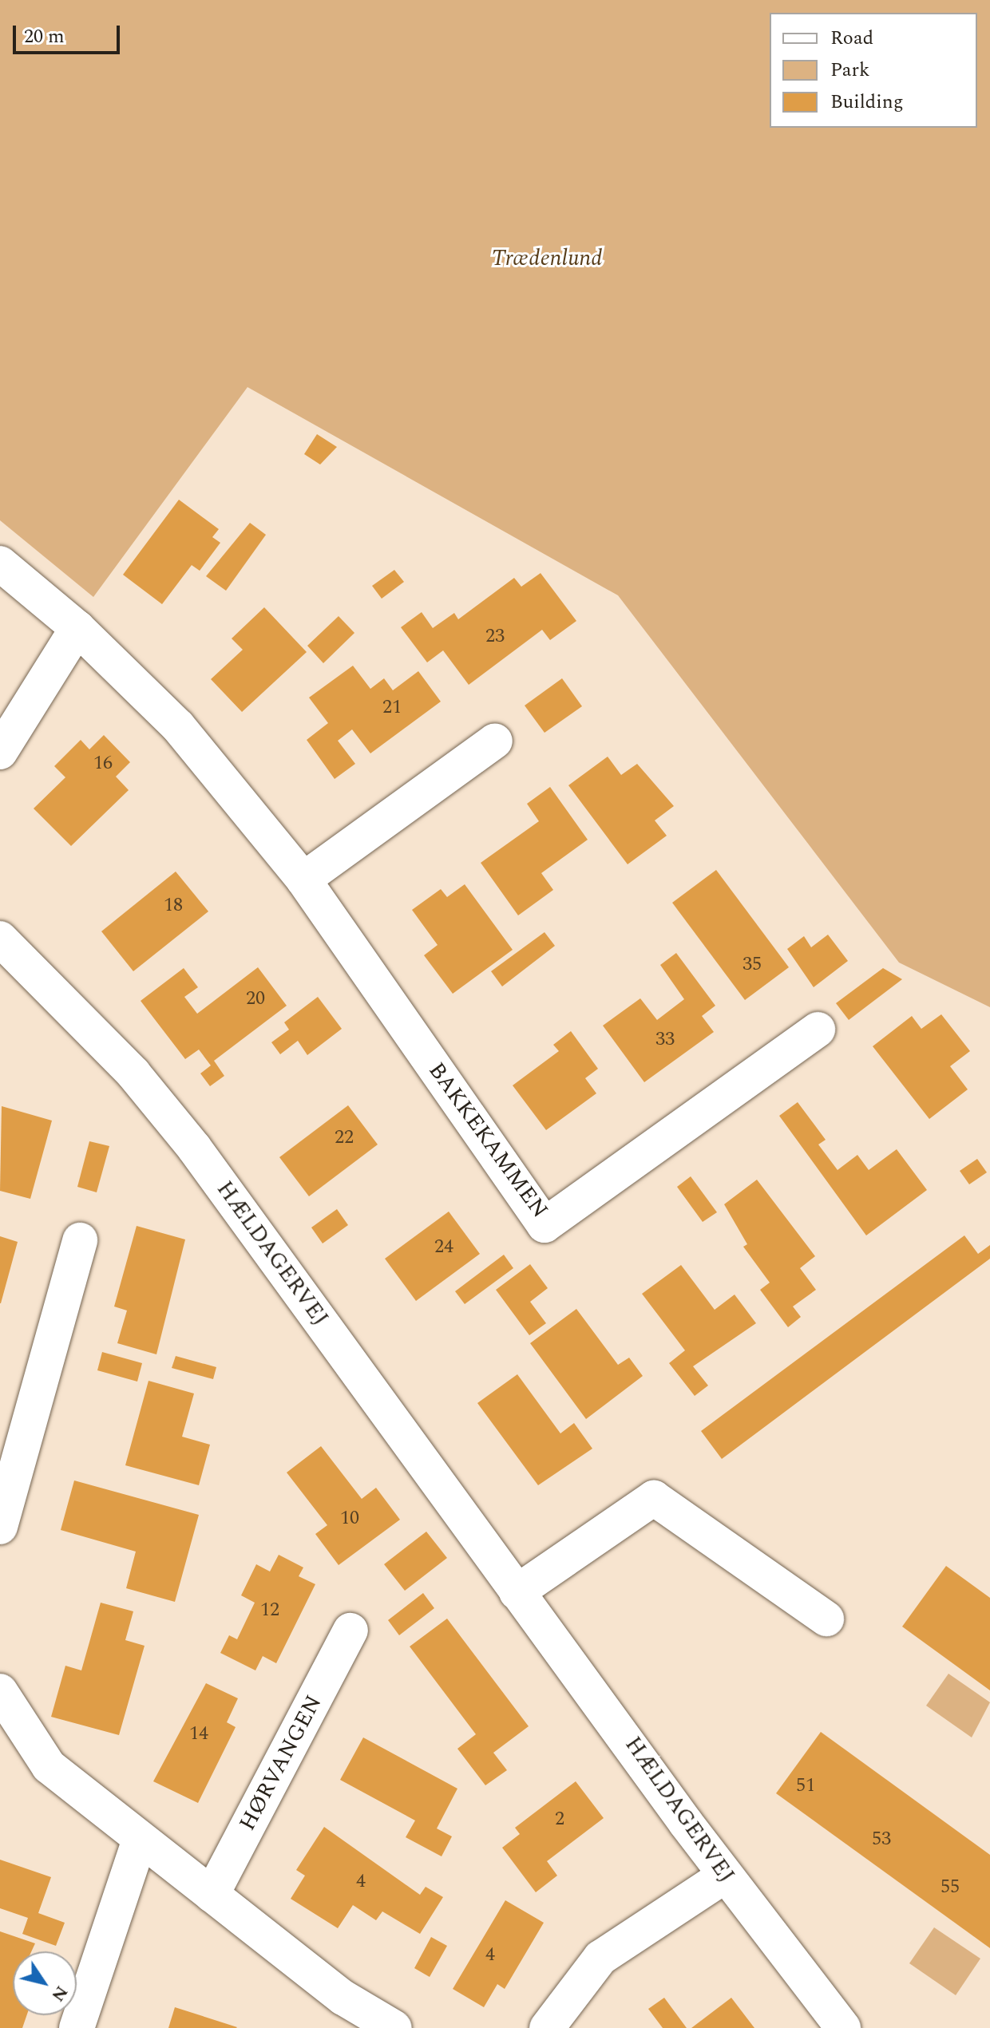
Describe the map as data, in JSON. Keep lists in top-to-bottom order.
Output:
{
  "streets": {
    "street": ["BAKKEKAMMEN", "HÆLDAGERVEJ", "HØRVANGEN"]
  },
  "parks": ["Trædenlund"],
  "house_numbers": [
    "23",
    "21",
    "16",
    "18",
    "35",
    "20",
    "33",
    "22",
    "24",
    "10",
    "12",
    "14",
    "51",
    "2",
    "53",
    "4",
    "55",
    "4"
  ],
  "legend": ["Road", "Park", "Building"],
  "scale_bar": "20 m",
  "north": "bottom right"
}
